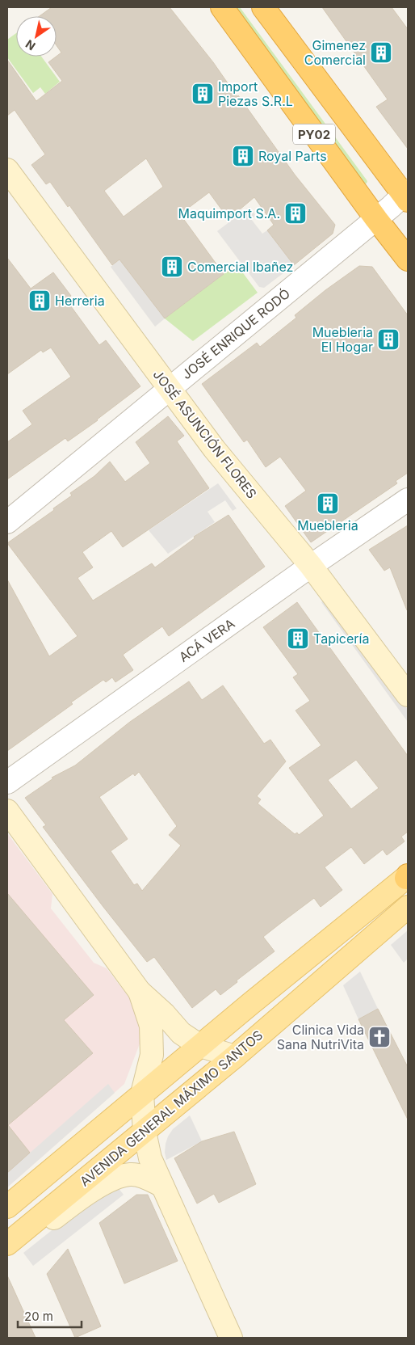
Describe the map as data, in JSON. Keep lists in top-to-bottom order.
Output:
{
  "streets": {
    "highway": ["PY02"],
    "main road": ["AVENIDA GENERAL MÁXIMO SANTOS"],
    "street": ["JOSÉ ENRIQUE RODÓ", "JOSÉ ASUNCIÓN FLORES", "ACÁ VERA"]
  },
  "crossings": [
    ["PY02", "JOSÉ ENRIQUE RODÓ"],
    ["JOSÉ ENRIQUE RODÓ", "JOSÉ ASUNCIÓN FLORES"],
    ["JOSÉ ASUNCIÓN FLORES", "ACÁ VERA"]
  ],
  "places": {
    "building": [
      "Gimenez Comercial",
      "Import Piezas S.R.L",
      "Royal Parts",
      "Maquimport S.A.",
      "Comercial Ibañez",
      "Herreria",
      "Muebleria El Hogar",
      "Muebleria",
      "Tapicería"
    ],
    "church": ["Clinica Vida Sana NutriVita"]
  },
  "scale_bar": "20 m",
  "north": "bottom left"
}
